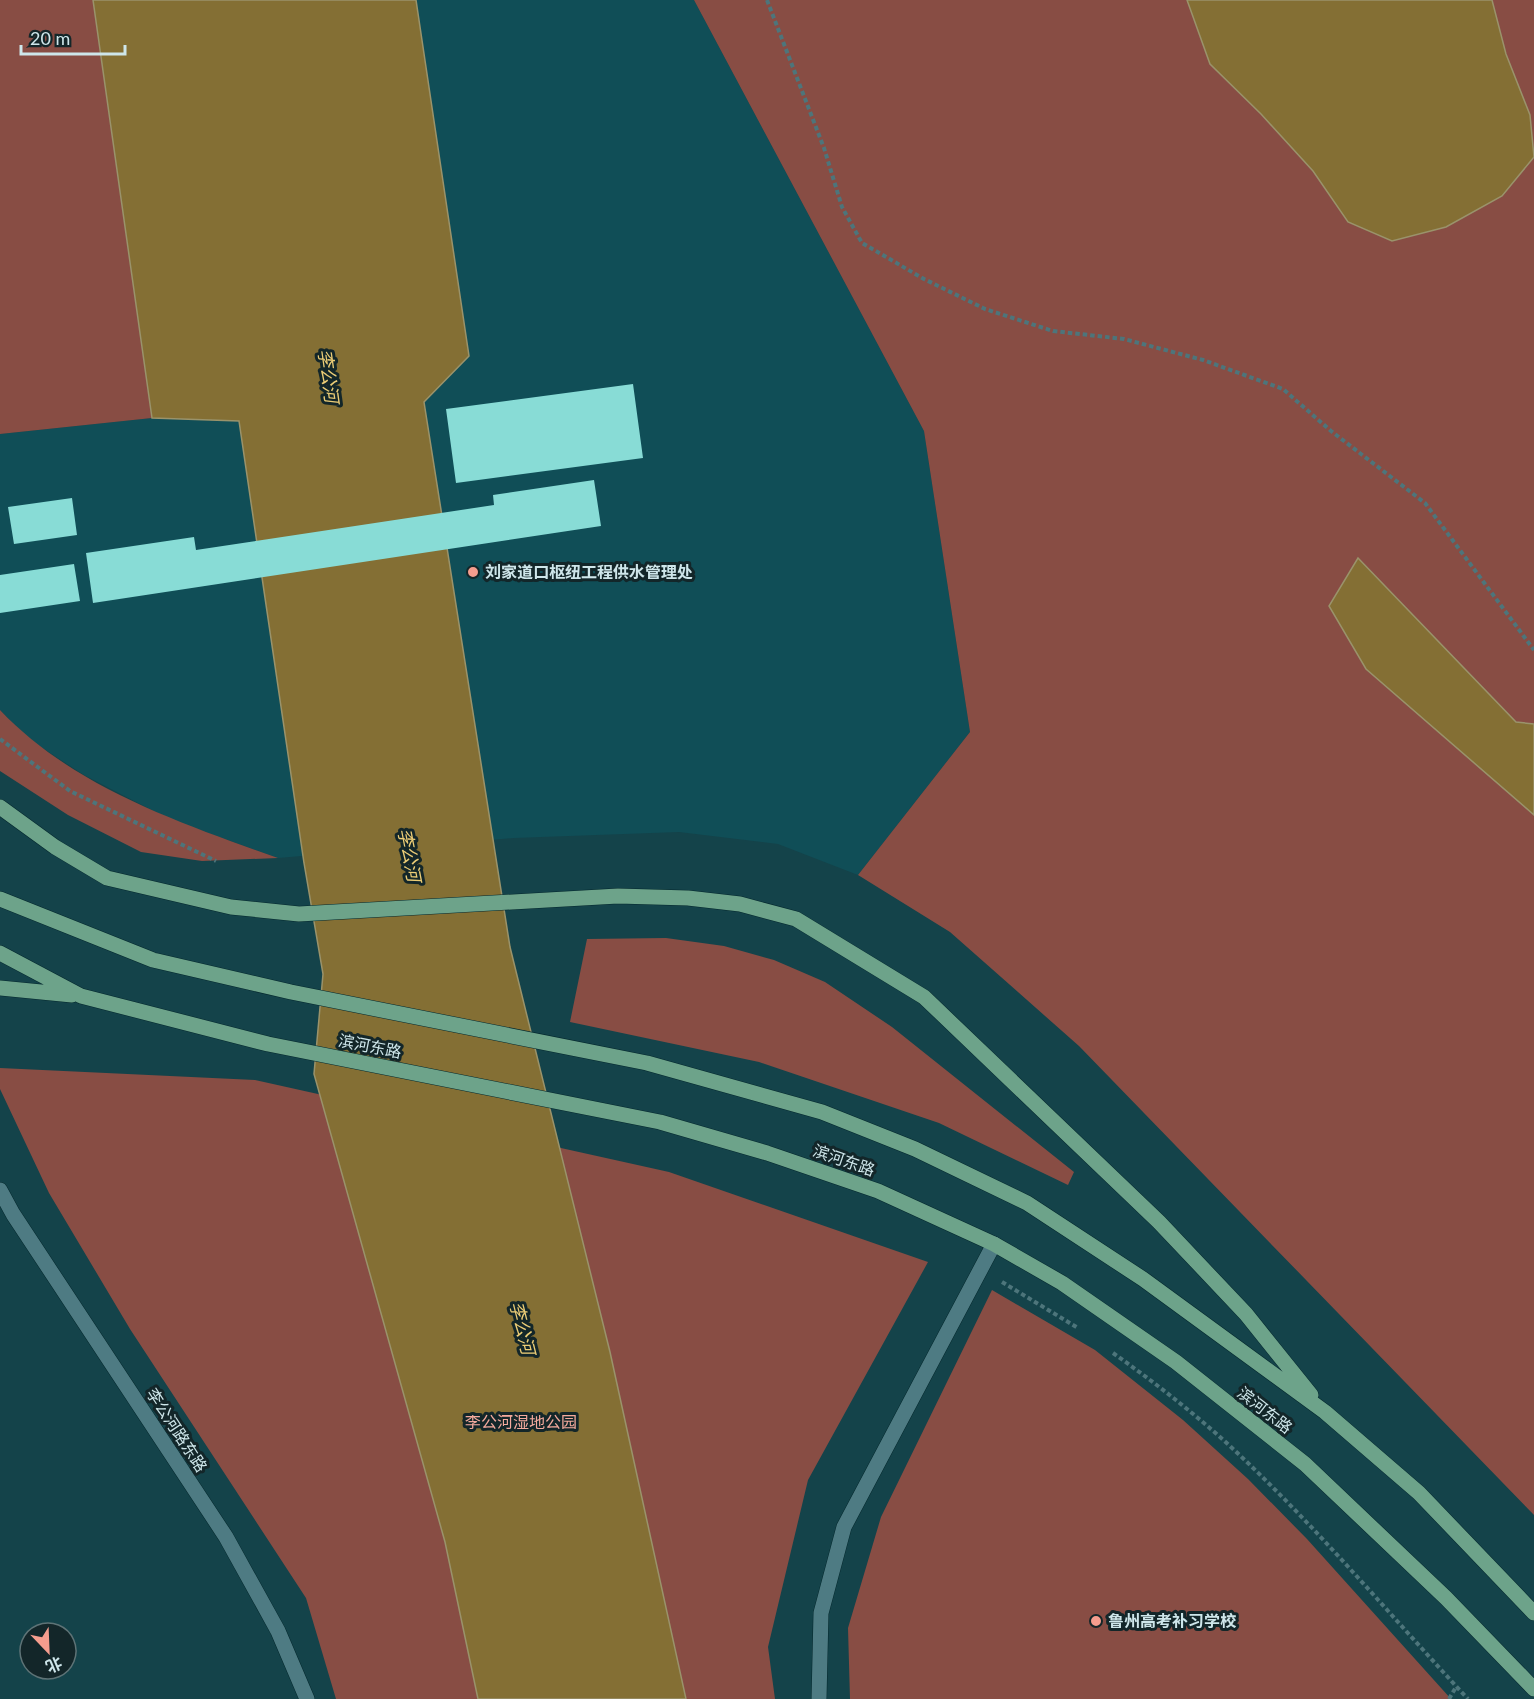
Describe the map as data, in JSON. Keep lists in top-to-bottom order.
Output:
{
  "streets": {
    "main road": ["滨河东路"],
    "street": ["李公河路东路"]
  },
  "water": ["李公河"],
  "parks": ["李公河湿地公园"],
  "places": ["刘家道口枢纽工程供水管理处", "鲁州高考补习学校"],
  "scale_bar": "20 m",
  "north": "bottom right"
}
